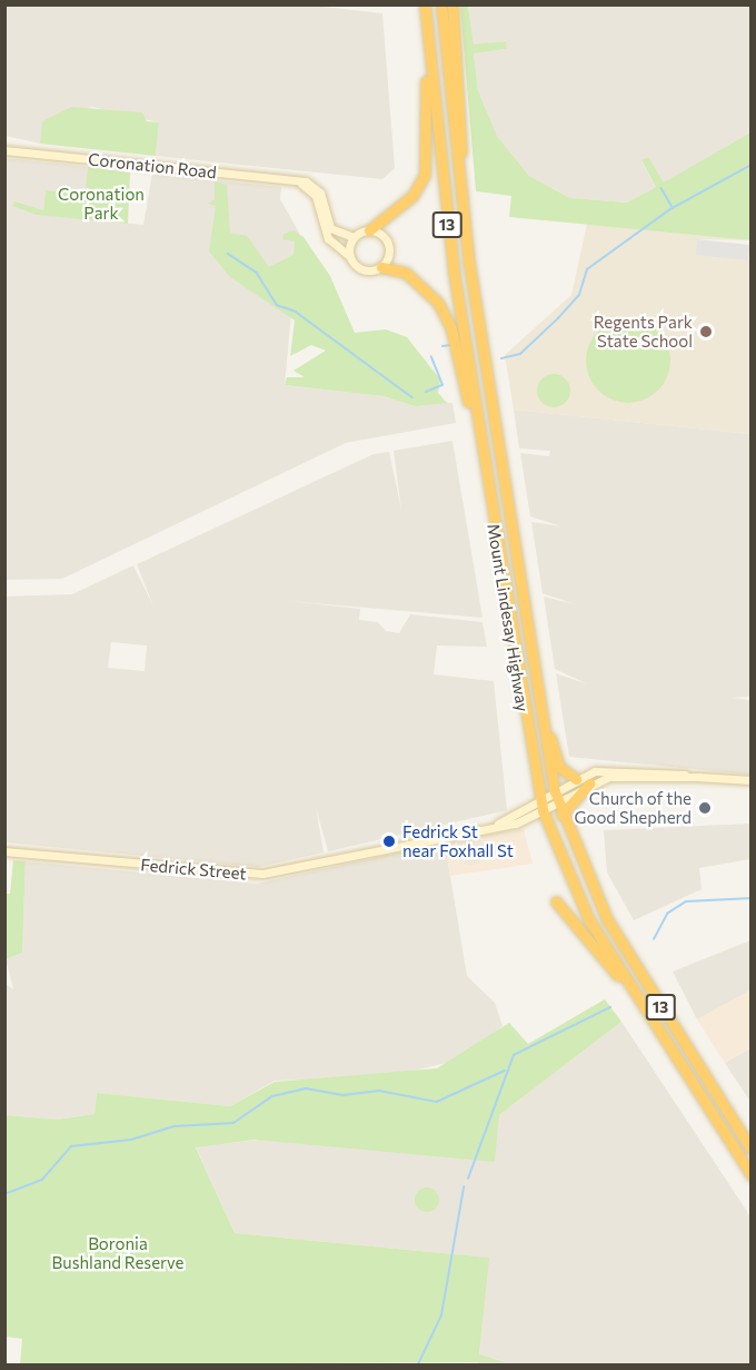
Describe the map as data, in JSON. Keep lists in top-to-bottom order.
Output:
{
  "streets": {
    "highway": ["13", "Mount Lindesay Highway"],
    "street": ["Coronation Road", "Fedrick Street"]
  },
  "crossings": [
    ["Mount Lindesay Highway", "Fedrick Street"]
  ],
  "parks": ["Coronation Park", "Boronia Bushland Reserve"],
  "places": ["Regents Park State School", "Church of the Good Shepherd", "Fedrick St near Foxhall St"]
}
